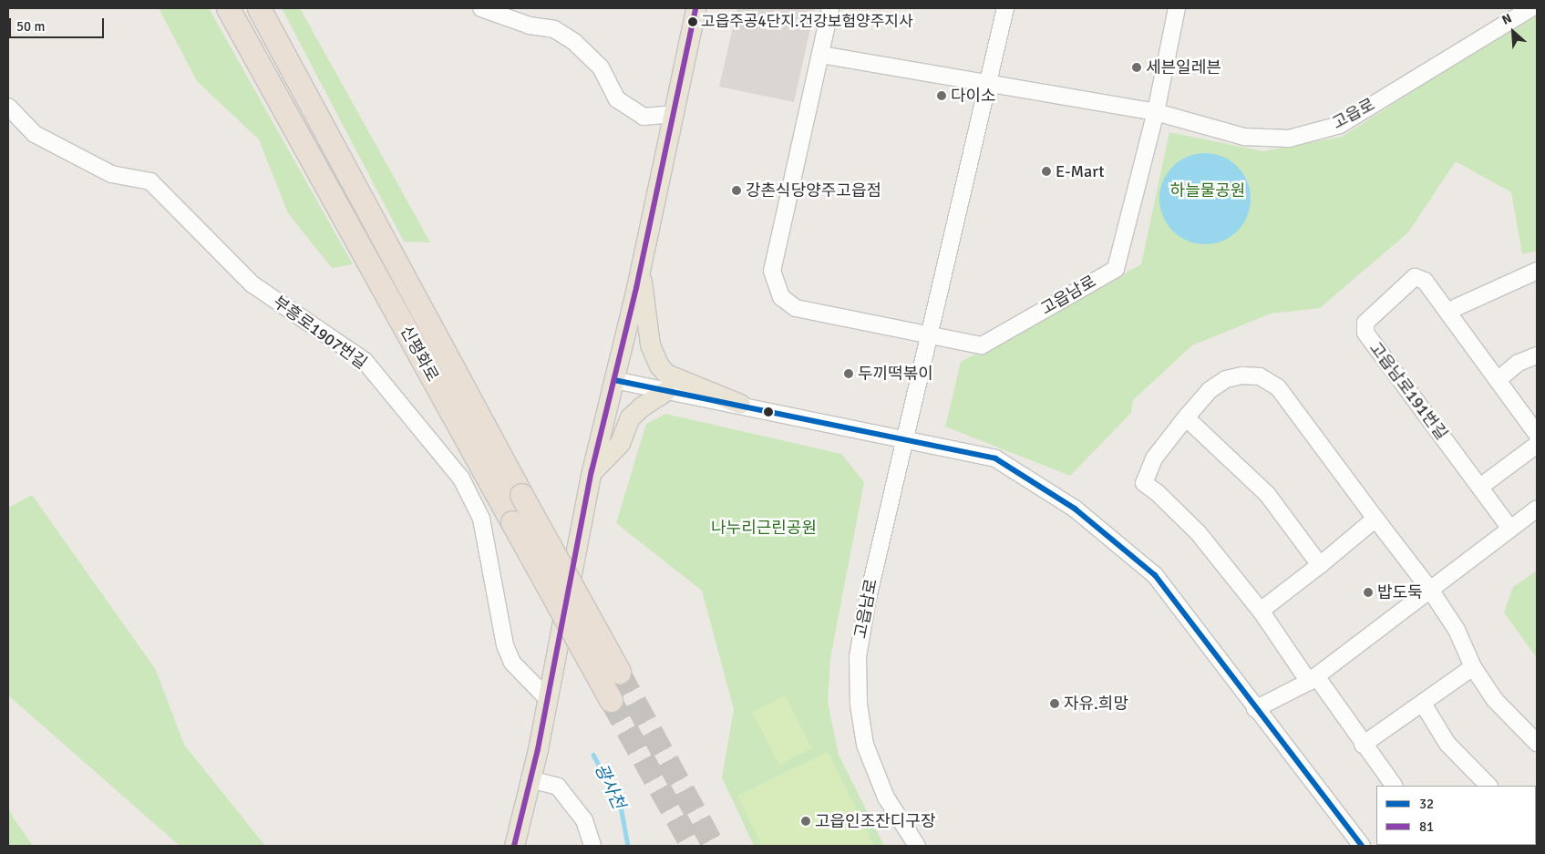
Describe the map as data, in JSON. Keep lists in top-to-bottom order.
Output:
{
  "streets": {
    "highway": ["신평화로"],
    "street": [
      "고읍로",
      "고읍남로",
      "부흥로1907번길",
      "고읍남로191번길"
    ]
  },
  "crossings": [
    ["고읍로", "고읍남로"]
  ],
  "water": ["광사천"],
  "parks": ["하늘물공원", "나누리근린공원"],
  "places": [
    "고읍주공4단지.건강보험양주지사",
    "세븐일레븐",
    "다이소",
    "E-Mart",
    "강촌식당양주고읍점",
    "두끼떡볶이",
    "밥도둑",
    "자유.희망",
    "고읍인조잔디구장"
  ],
  "lines": ["transit line 81", "transit line 32"],
  "legend": ["32", "81"],
  "scale_bar": "50 m",
  "north": "top left"
}
